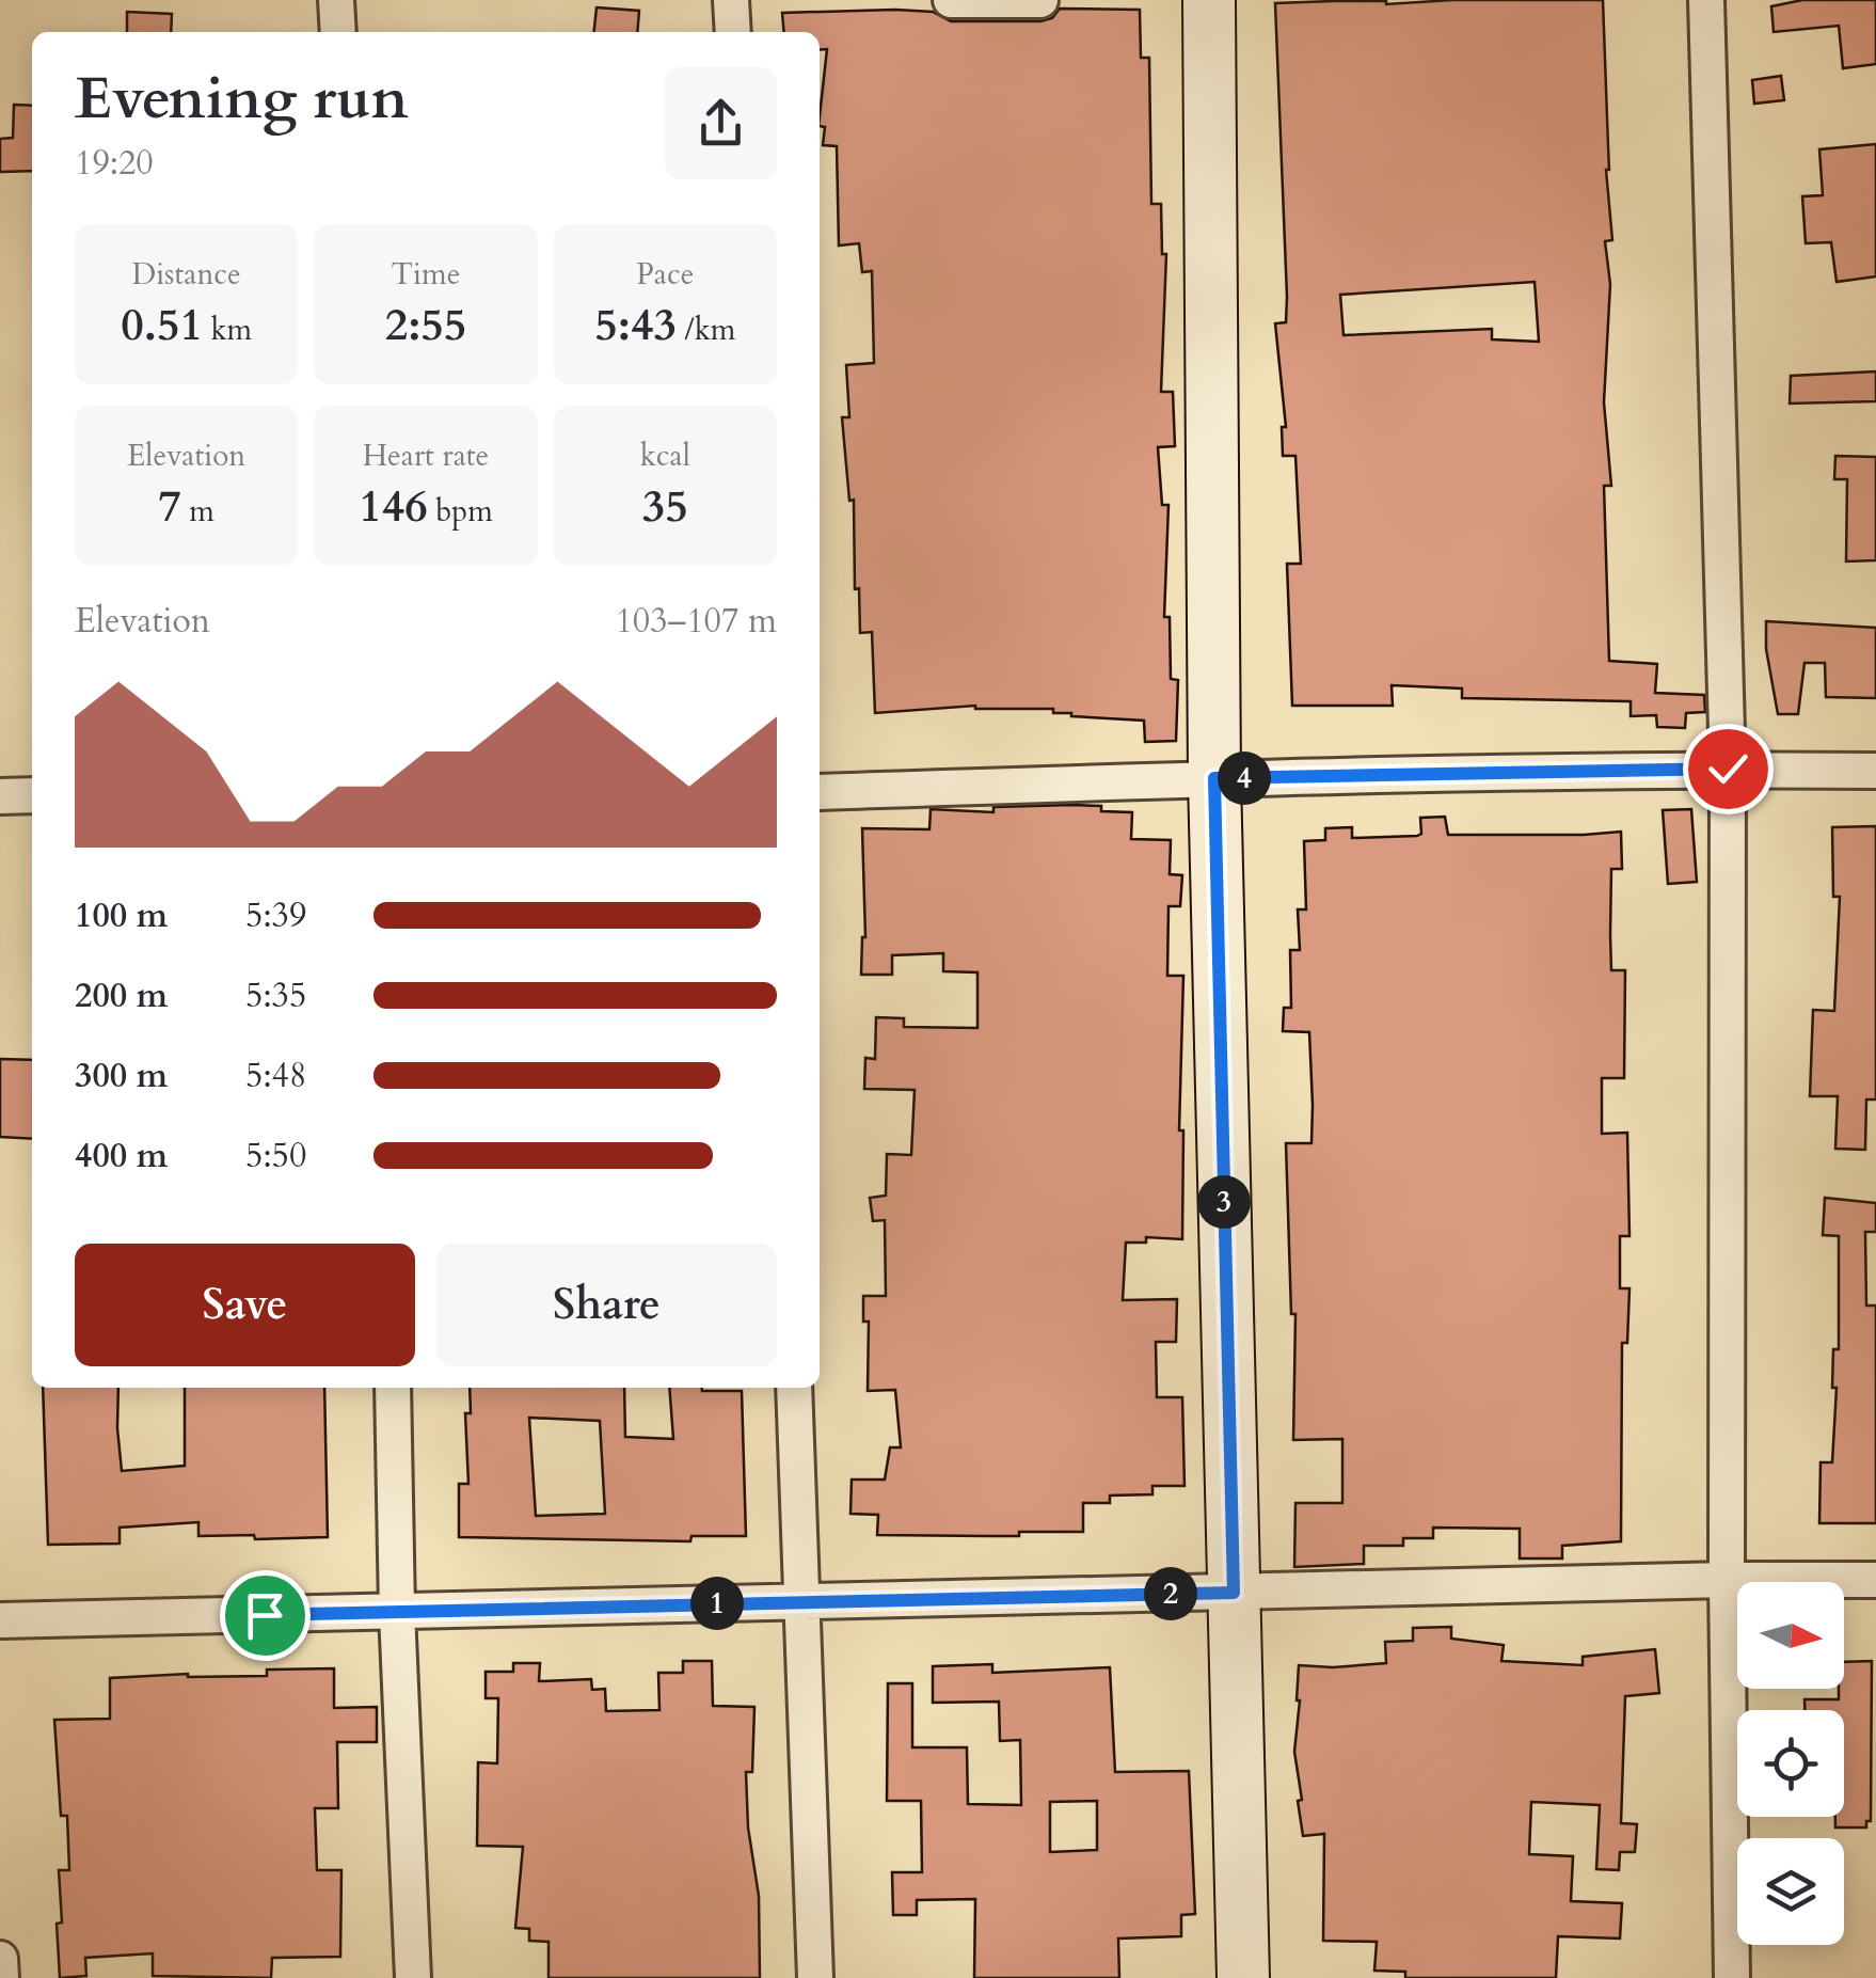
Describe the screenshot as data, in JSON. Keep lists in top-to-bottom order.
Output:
{
  "north": "right",
  "page": {
    "heading": ["Evening run", "19:20"],
    "stats": [
      ["Distance", "0.51 km"],
      ["Time", "2:55"],
      ["Pace", "5:43 /km"],
      ["Elevation", "7 m"],
      ["Heart rate", "146 bpm"],
      ["kcal", "35"]
    ],
    "chart": ["Elevation", "103–107 m"],
    "pins": [
      "4",
      "3",
      "2",
      "1"
    ],
    "list": [
      {
        "name": "100 m",
        "note": "5:39"
      },
      {
        "name": "200 m",
        "note": "5:35"
      },
      {
        "name": "300 m",
        "note": "5:48"
      },
      {
        "name": "400 m",
        "note": "5:50"
      }
    ],
    "buttons": ["Save", "Share"]
  }
}
